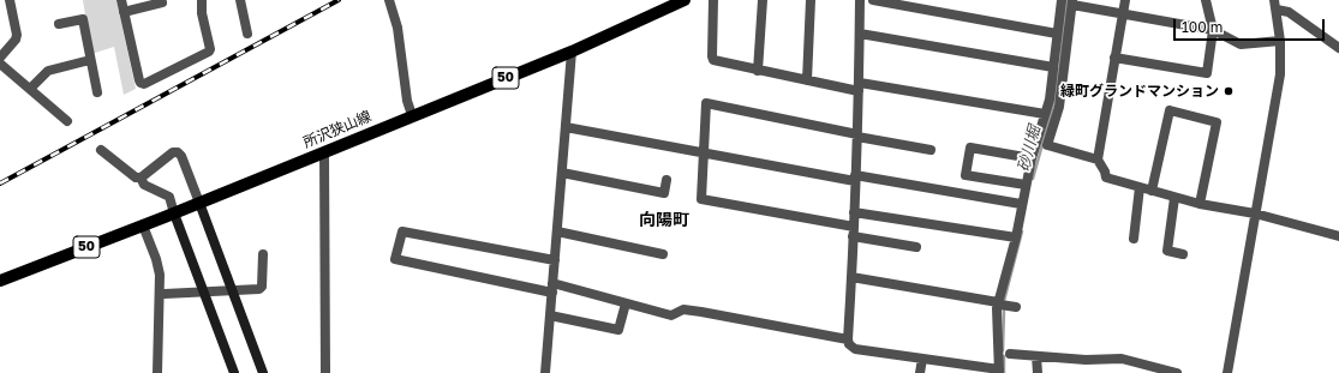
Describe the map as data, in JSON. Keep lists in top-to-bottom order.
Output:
{
  "streets": {
    "main road": ["50", "所沢狭山線"]
  },
  "districts": ["向陽町"],
  "water": ["砂川堀"],
  "places": ["緑町グランドマンション"],
  "scale_bar": "100 m"
}
